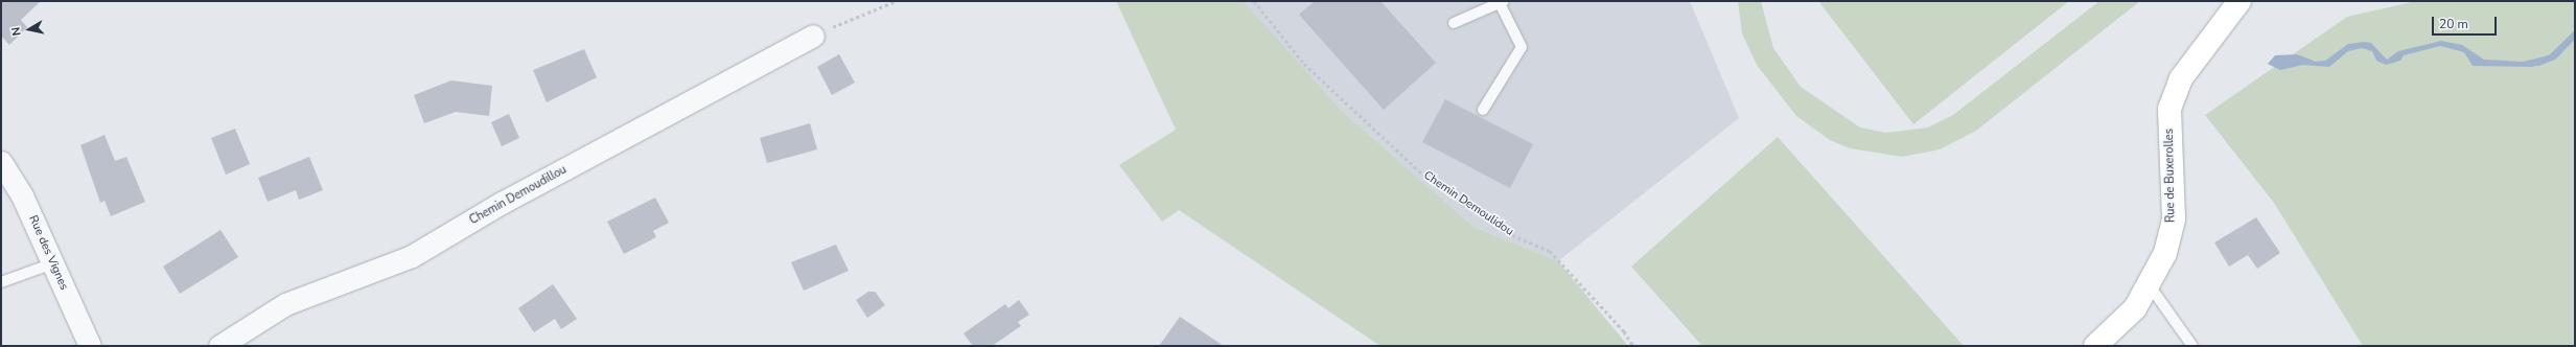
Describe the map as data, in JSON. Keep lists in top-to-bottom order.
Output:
{
  "streets": {
    "street": ["Rue de Buxerolles", "Chemin Demoudillou", "Rue des Vignes"],
    "path": ["Chemin Demoulidou"]
  },
  "scale_bar": "20 m",
  "north": "left"
}
